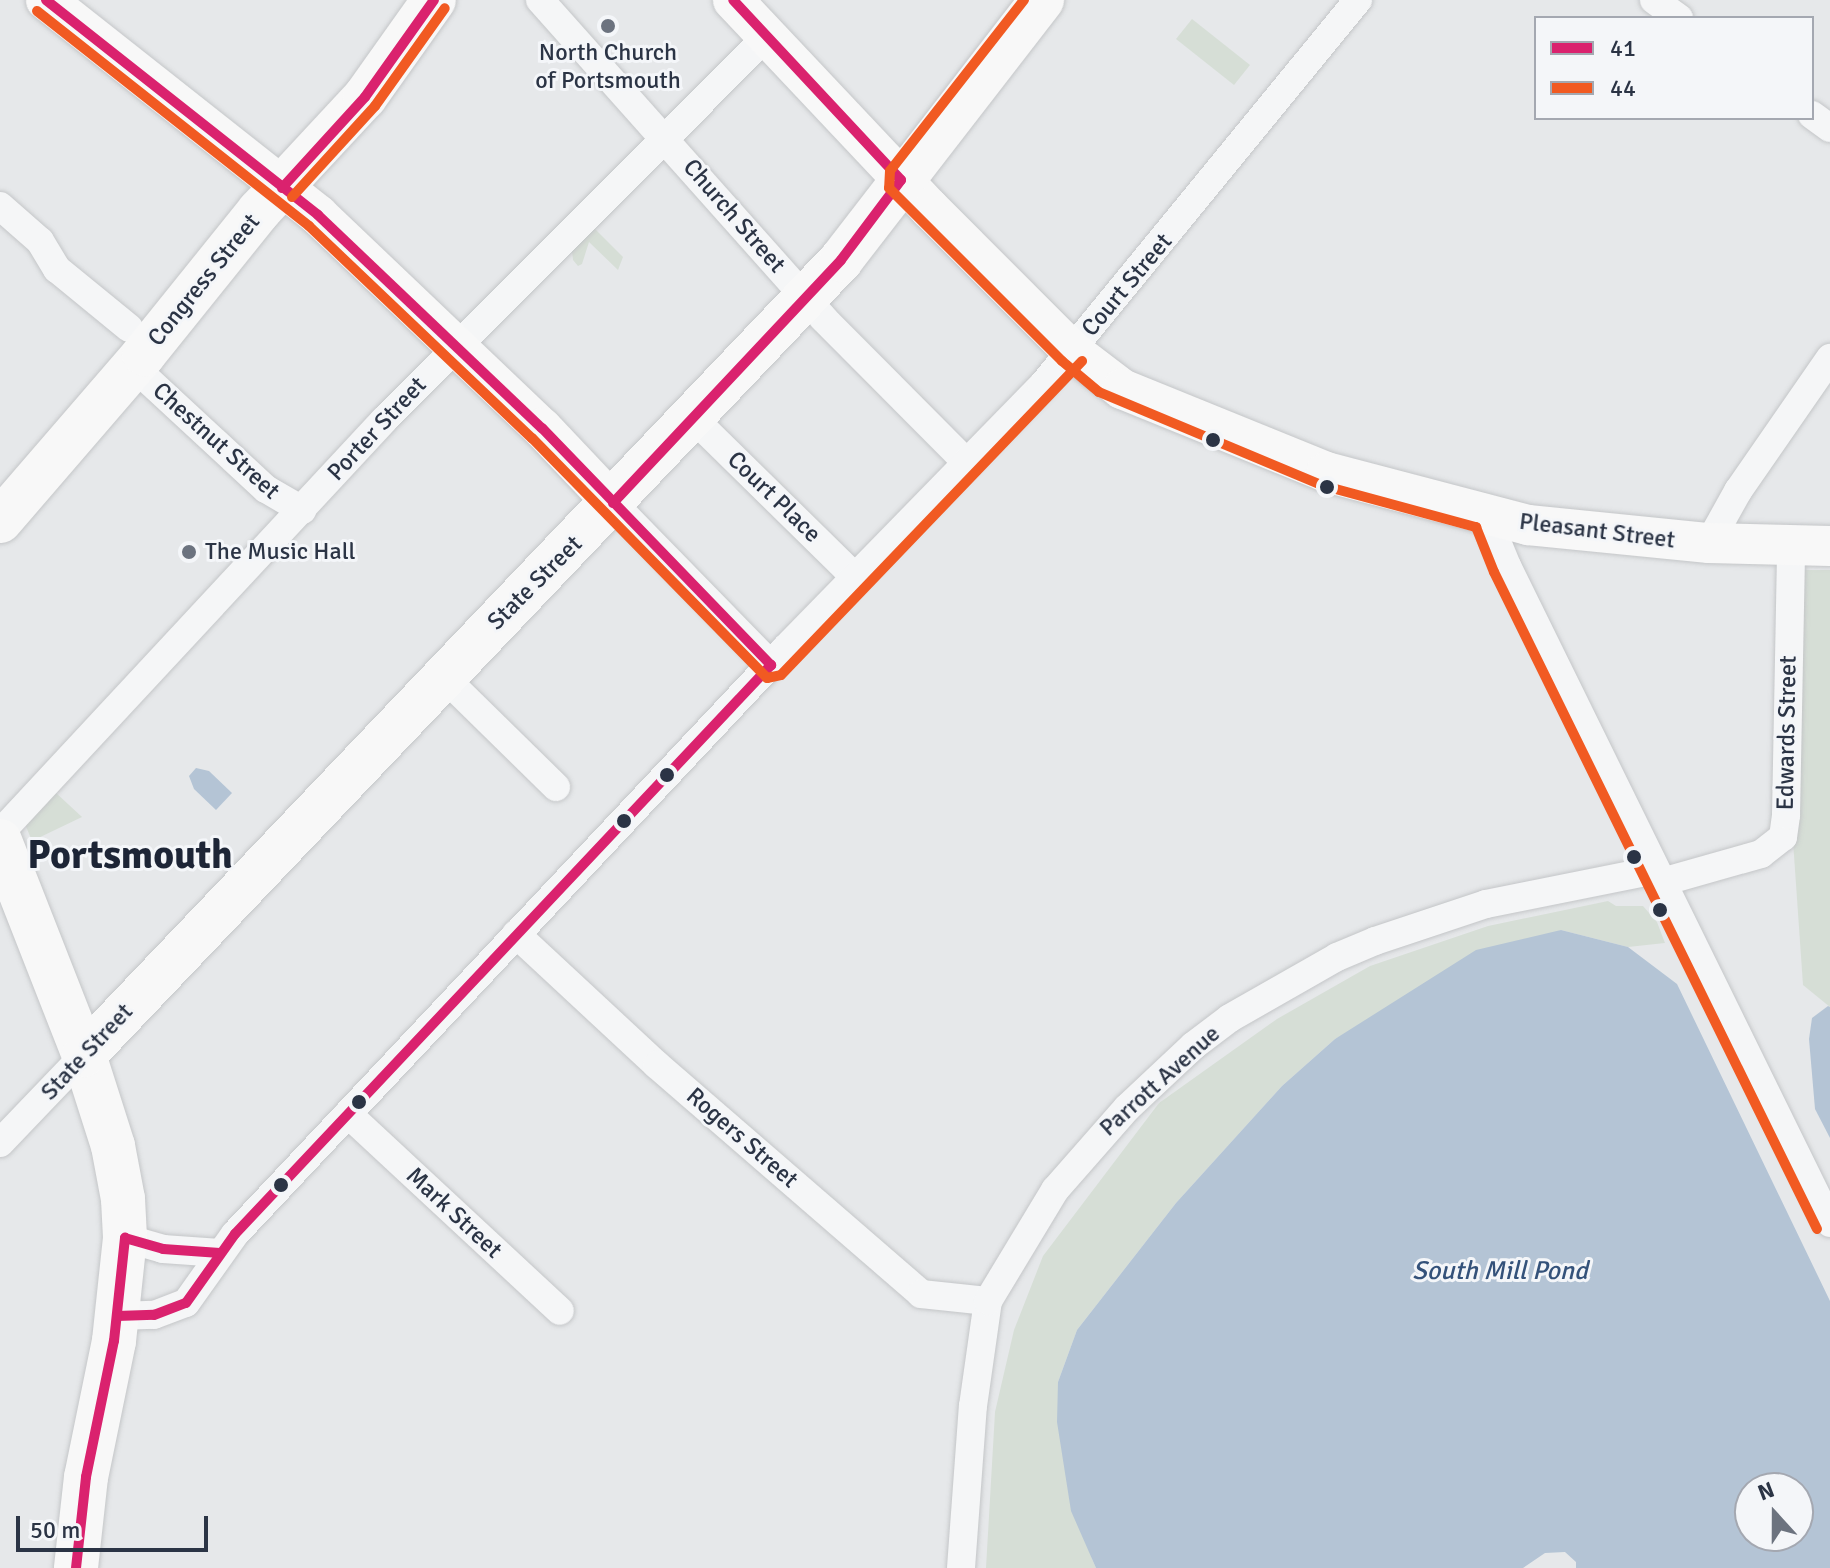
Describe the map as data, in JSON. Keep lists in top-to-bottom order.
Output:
{
  "streets": {
    "main road": ["Congress Street", "Pleasant Street", "State Street"],
    "street": [
      "Church Street",
      "Court Street",
      "Porter Street",
      "Chestnut Street",
      "Court Place",
      "Edwards Street",
      "Parrott Avenue",
      "Rogers Street",
      "Mark Street"
    ]
  },
  "crossings": [
    ["Church Street", "Court Street"],
    ["Church Street", "Porter Street"],
    ["Church Street", "State Street"],
    ["Congress Street", "Chestnut Street"],
    ["Court Street", "Court Place"],
    ["Court Street", "Pleasant Street"],
    ["Court Street", "Rogers Street"],
    ["Court Street", "Mark Street"],
    ["Porter Street", "Chestnut Street"],
    ["Porter Street", "Pleasant Street"],
    ["Court Place", "State Street"],
    ["Pleasant Street", "State Street"],
    ["Pleasant Street", "Edwards Street"],
    ["Edwards Street", "Parrott Avenue"],
    ["Parrott Avenue", "Rogers Street"]
  ],
  "districts": ["Portsmouth"],
  "water": ["South Mill Pond"],
  "places": ["North Church of Portsmouth", "The Music Hall"],
  "lines": ["transit line 41", "transit line 44"],
  "legend": ["41", "44"],
  "scale_bar": "50 m",
  "north": "top"
}
